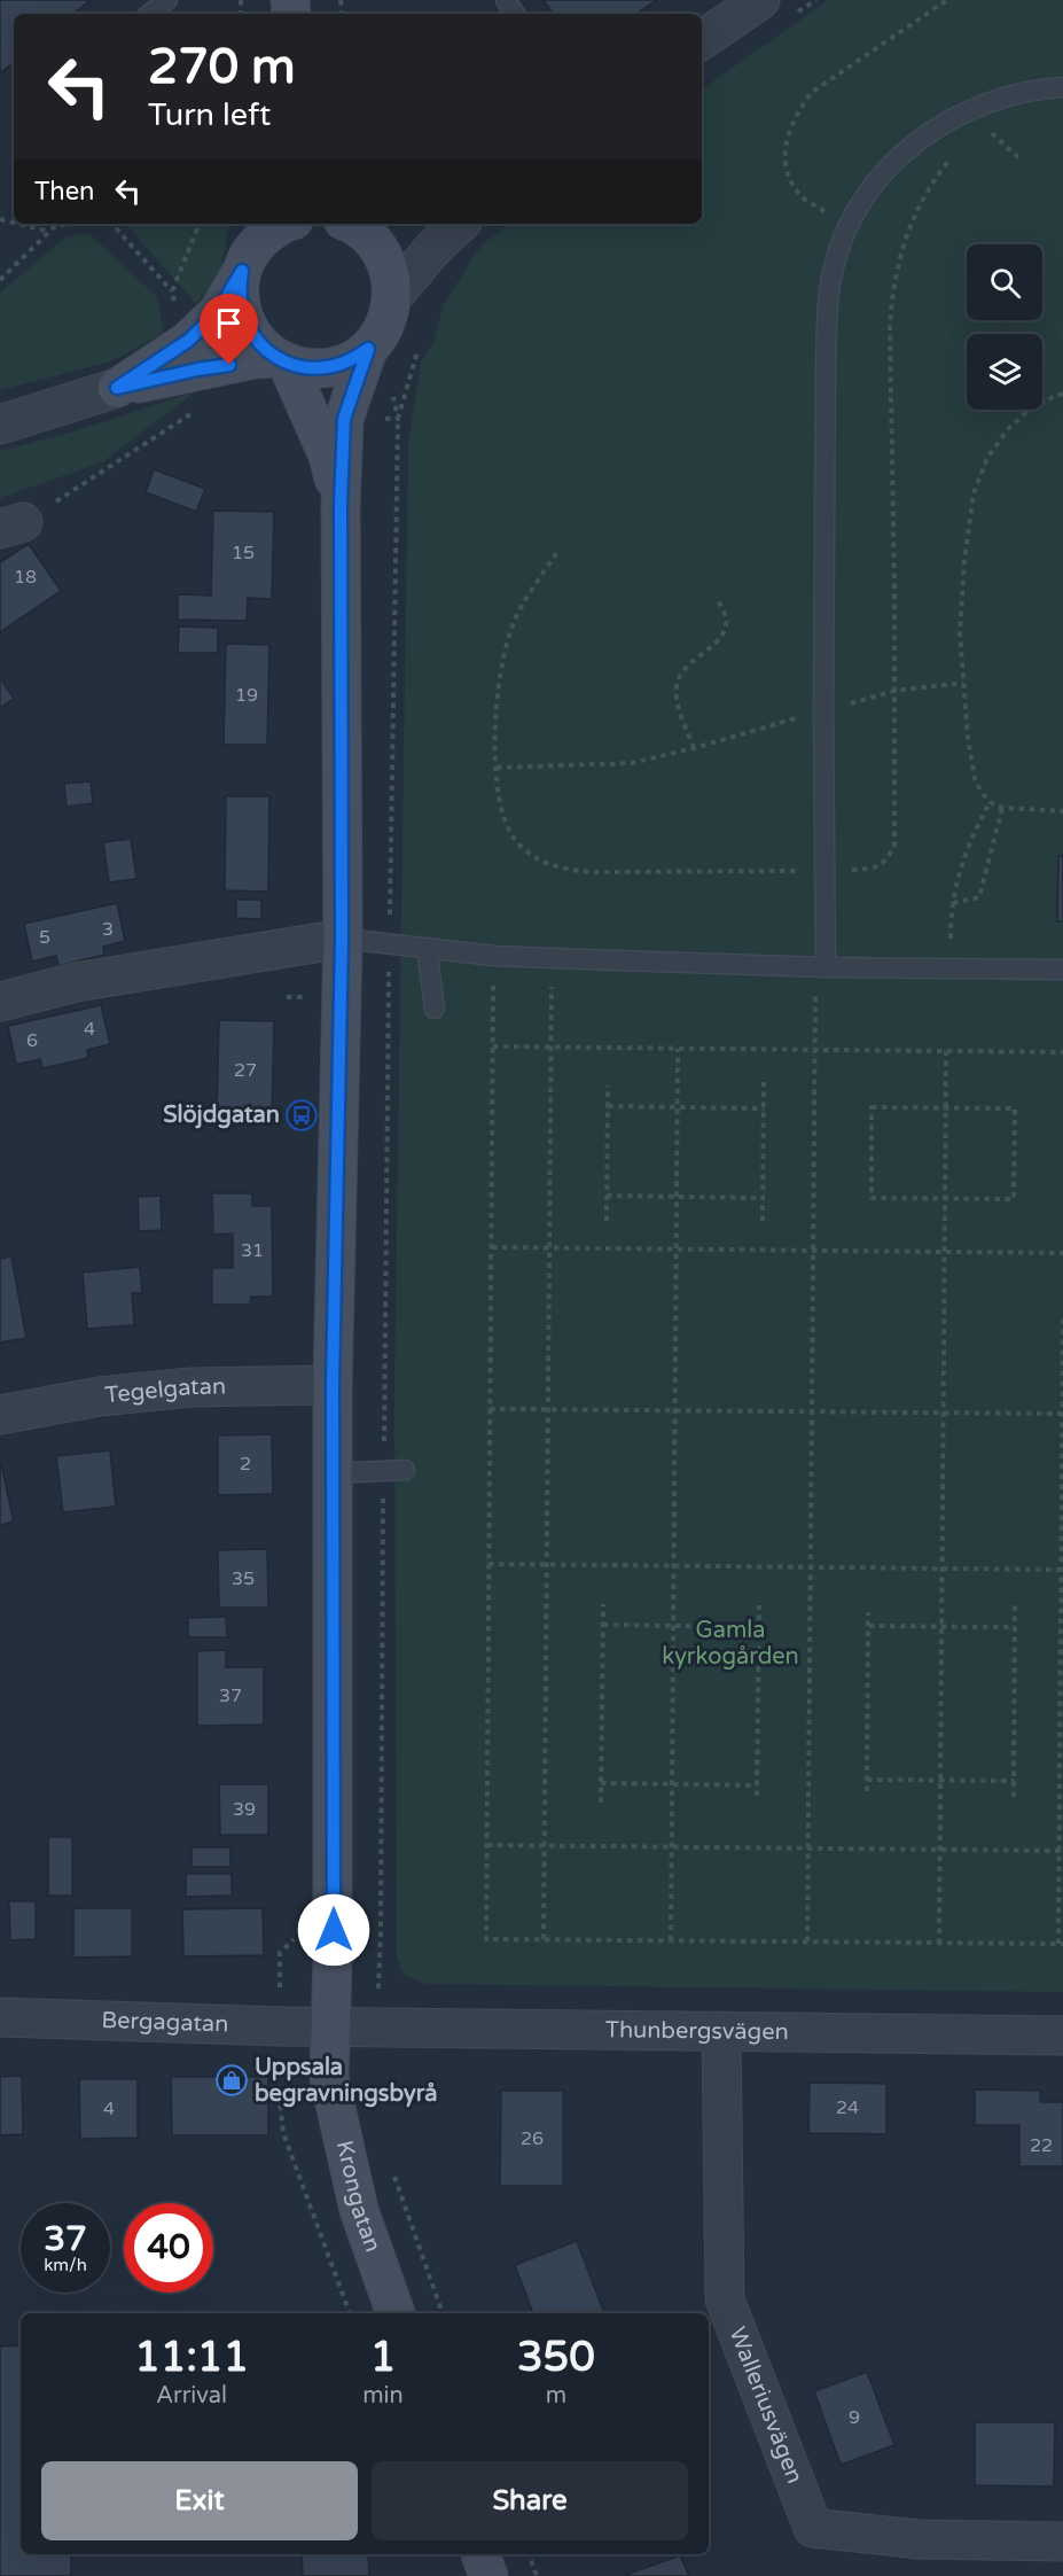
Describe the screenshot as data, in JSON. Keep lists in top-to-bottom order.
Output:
{
  "streets": {
    "street": [
      "Tegelgatan",
      "Bergagatan",
      "Thunbergsvägen",
      "Krongatan",
      "Walleriusvägen"
    ]
  },
  "crossings": [
    ["Tegelgatan", "Krongatan"],
    ["Bergagatan", "Thunbergsvägen"],
    ["Bergagatan", "Krongatan"],
    ["Thunbergsvägen", "Krongatan"],
    ["Thunbergsvägen", "Walleriusvägen"]
  ],
  "parks": ["Gamla kyrkogården"],
  "places": {
    "bus stop": ["Slöjdgatan"],
    "shop": ["Uppsala begravningsbyrå"]
  },
  "house_numbers": [
    "15",
    "18",
    "19",
    "3",
    "5",
    "4",
    "6",
    "27",
    "31",
    "2",
    "35",
    "37",
    "39",
    "24",
    "4",
    "26",
    "22",
    "9"
  ],
  "page": {
    "turn": ["270 m", "Turn left"],
    "then": "Then",
    "speed": "37 km/h",
    "limit": "40",
    "eta": [
      "11:11",
      "Arrival",
      "1",
      "min",
      "350",
      "m"
    ],
    "buttons": ["Exit", "Share"]
  }
}
